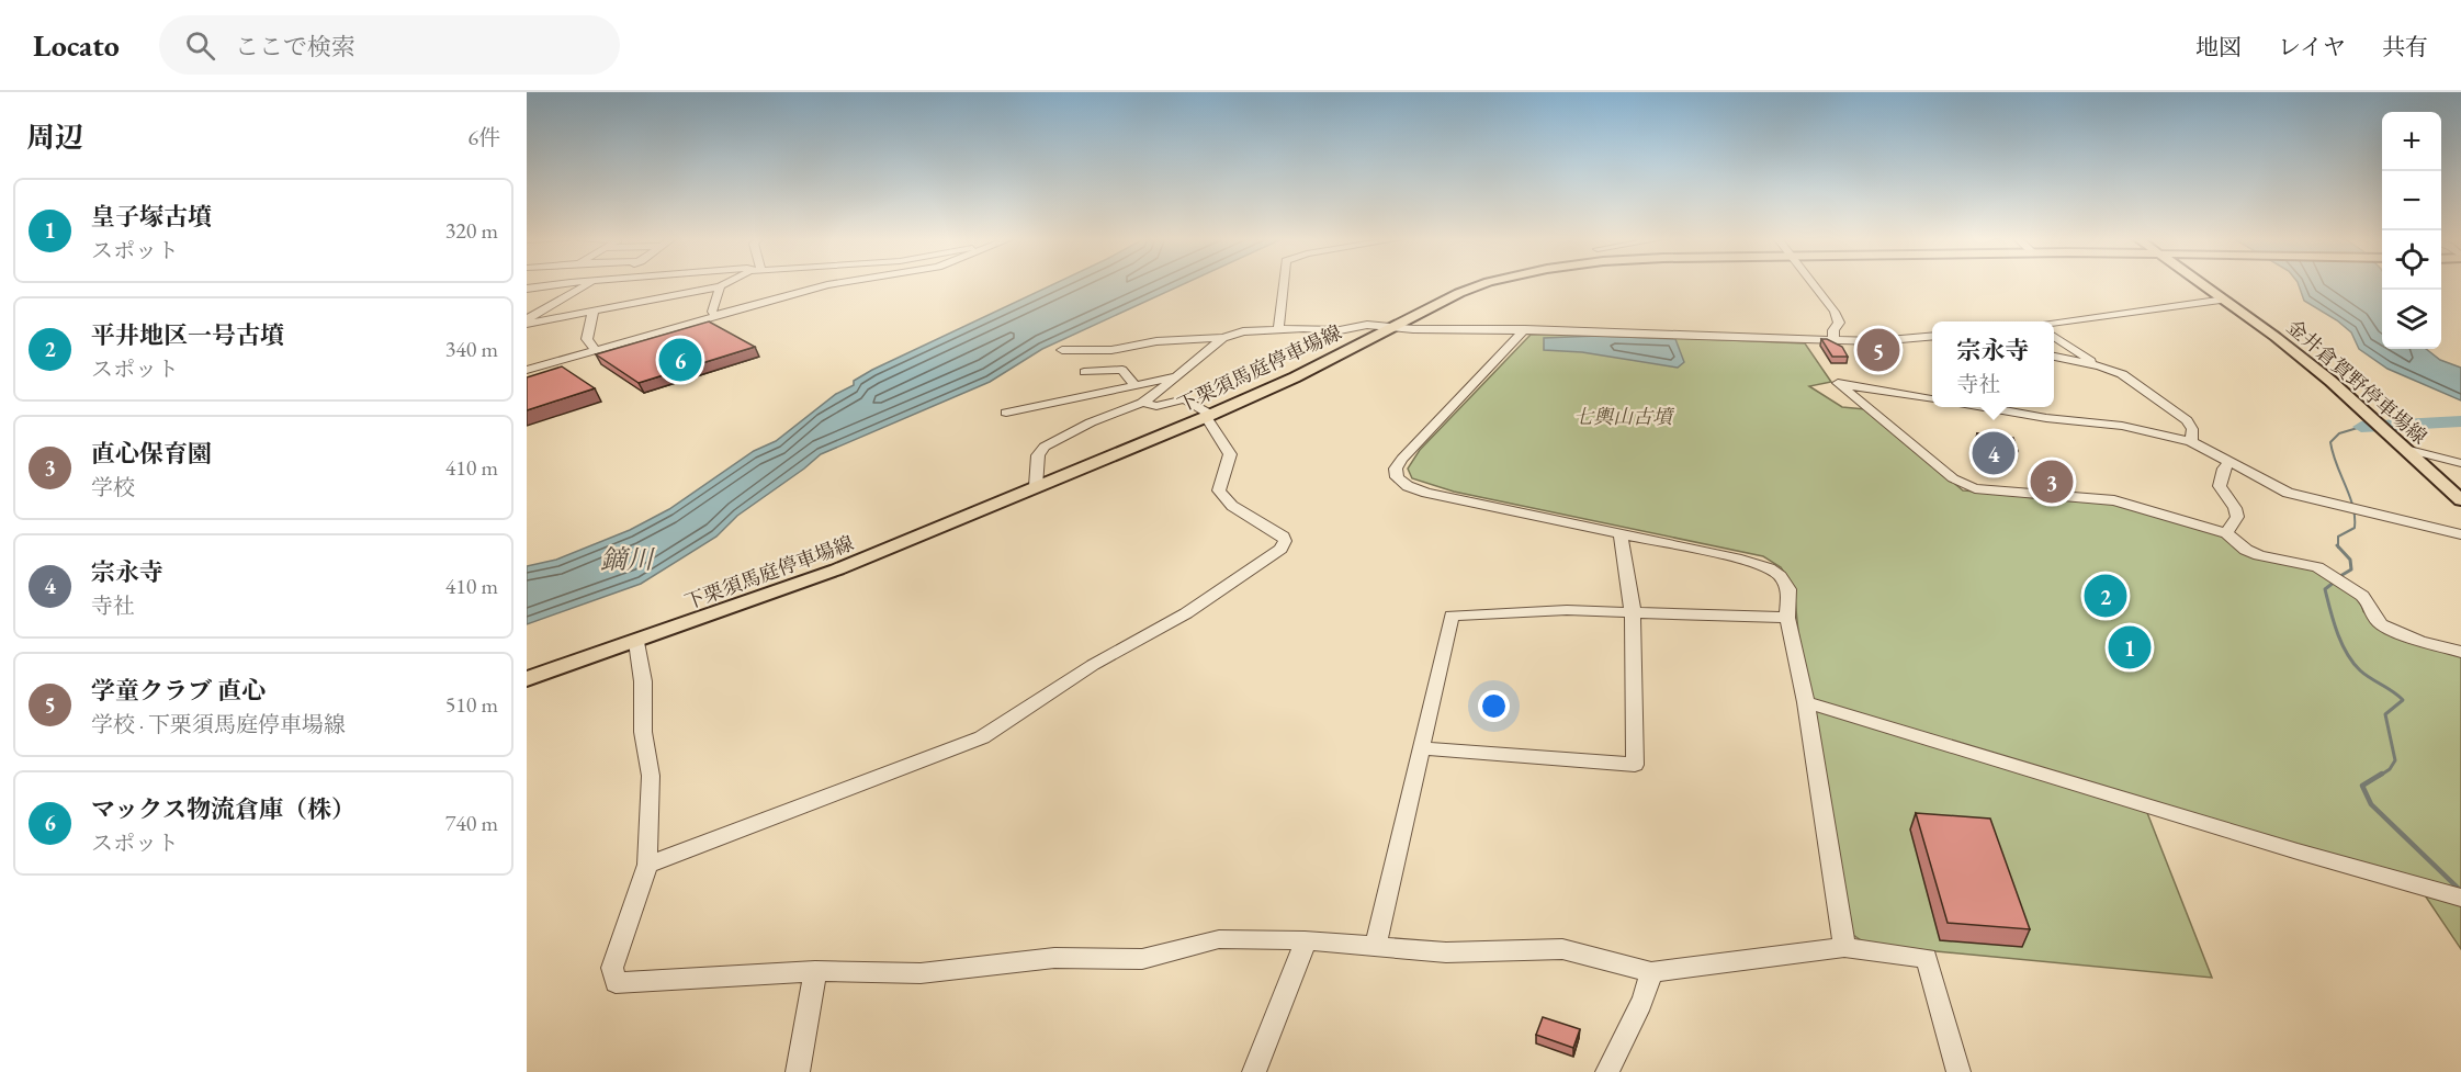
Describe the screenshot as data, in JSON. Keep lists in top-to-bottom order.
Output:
{
  "streets": {
    "main road": ["下栗須馬庭停車場線", "金井倉賀野停車場線"]
  },
  "water": ["鏑川"],
  "parks": ["七輿山古墳"],
  "page": {
    "header": "Locato",
    "search": "ここで検索",
    "nav": ["地図", "レイヤ", "共有"],
    "heading": ["周辺", "6件"],
    "map_buttons": ["+", "−"],
    "list": [
      {
        "mark": "1",
        "name": "皇子塚古墳",
        "note": "スポット",
        "value": "320 m"
      },
      {
        "mark": "2",
        "name": "平井地区一号古墳",
        "note": "スポット",
        "value": "340 m"
      },
      {
        "mark": "3",
        "name": "直心保育園",
        "note": "学校",
        "value": "410 m"
      },
      {
        "mark": "4",
        "name": "宗永寺",
        "note": "寺社",
        "value": "410 m"
      },
      {
        "mark": "5",
        "name": "学童クラブ 直心",
        "note": "学校 · 下栗須馬庭停車場線",
        "value": "510 m"
      },
      {
        "mark": "6",
        "name": "マックス物流倉庫（株）",
        "note": "スポット",
        "value": "740 m"
      }
    ],
    "popup": ["宗永寺", "寺社"],
    "pins": [
      "5",
      "6",
      "4",
      "3",
      "2",
      "1"
    ]
  }
}
